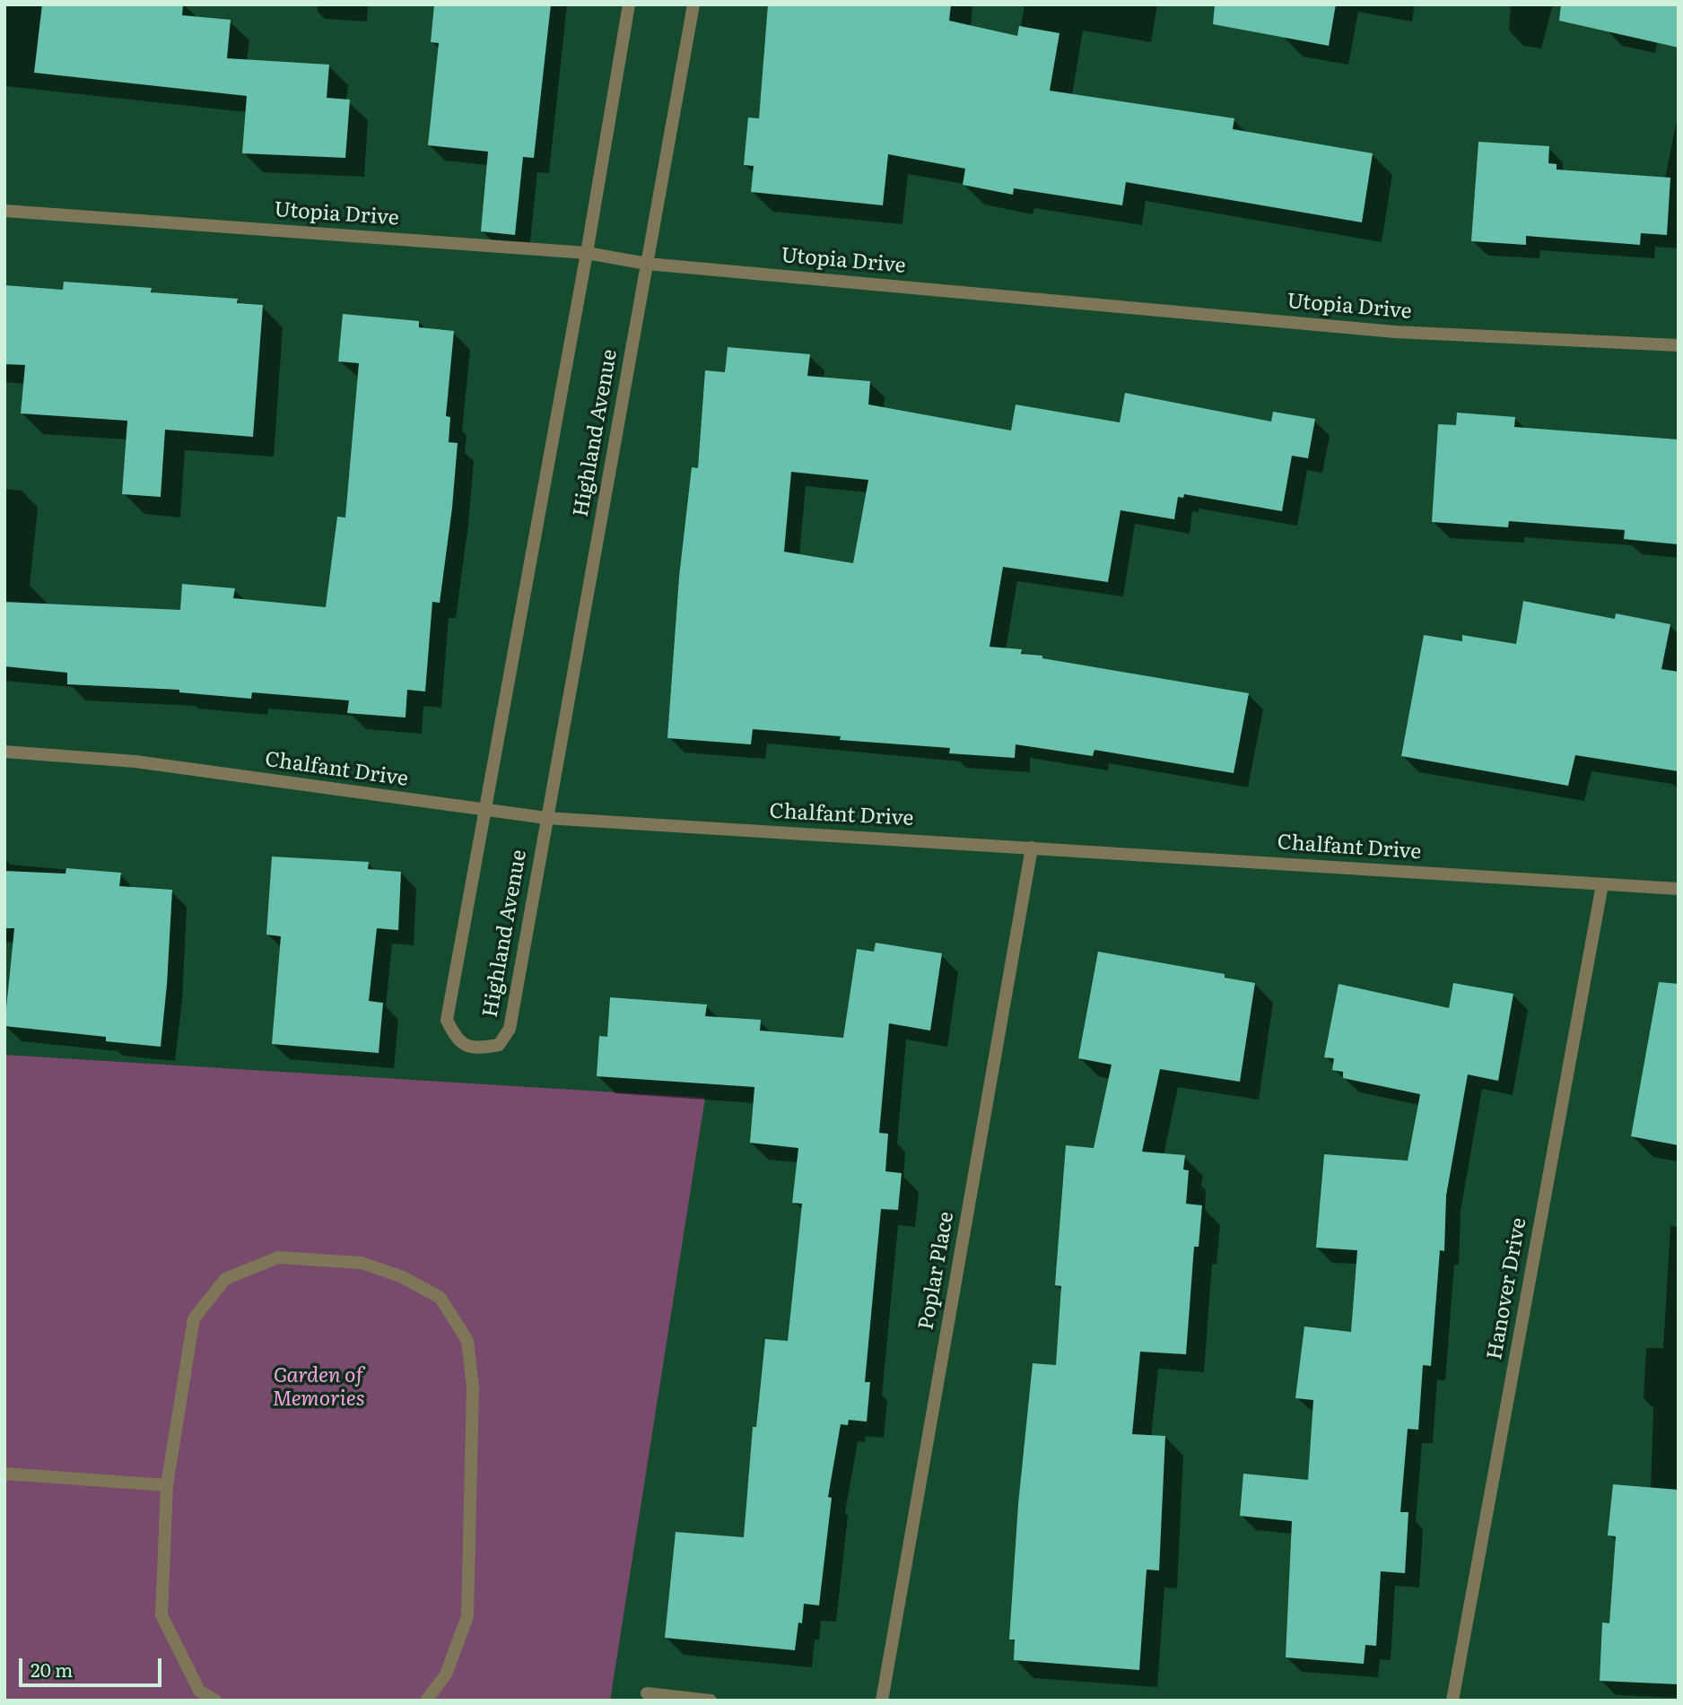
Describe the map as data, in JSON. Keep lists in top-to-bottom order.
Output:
{
  "streets": {
    "street": [
      "Utopia Drive",
      "Highland Avenue",
      "Chalfant Drive",
      "Poplar Place",
      "Hanover Drive"
    ]
  },
  "crossings": [
    ["Utopia Drive", "Highland Avenue"],
    ["Highland Avenue", "Chalfant Drive"],
    ["Chalfant Drive", "Poplar Place"],
    ["Chalfant Drive", "Hanover Drive"]
  ],
  "parks": ["Garden of Memories"],
  "scale_bar": "20 m"
}
